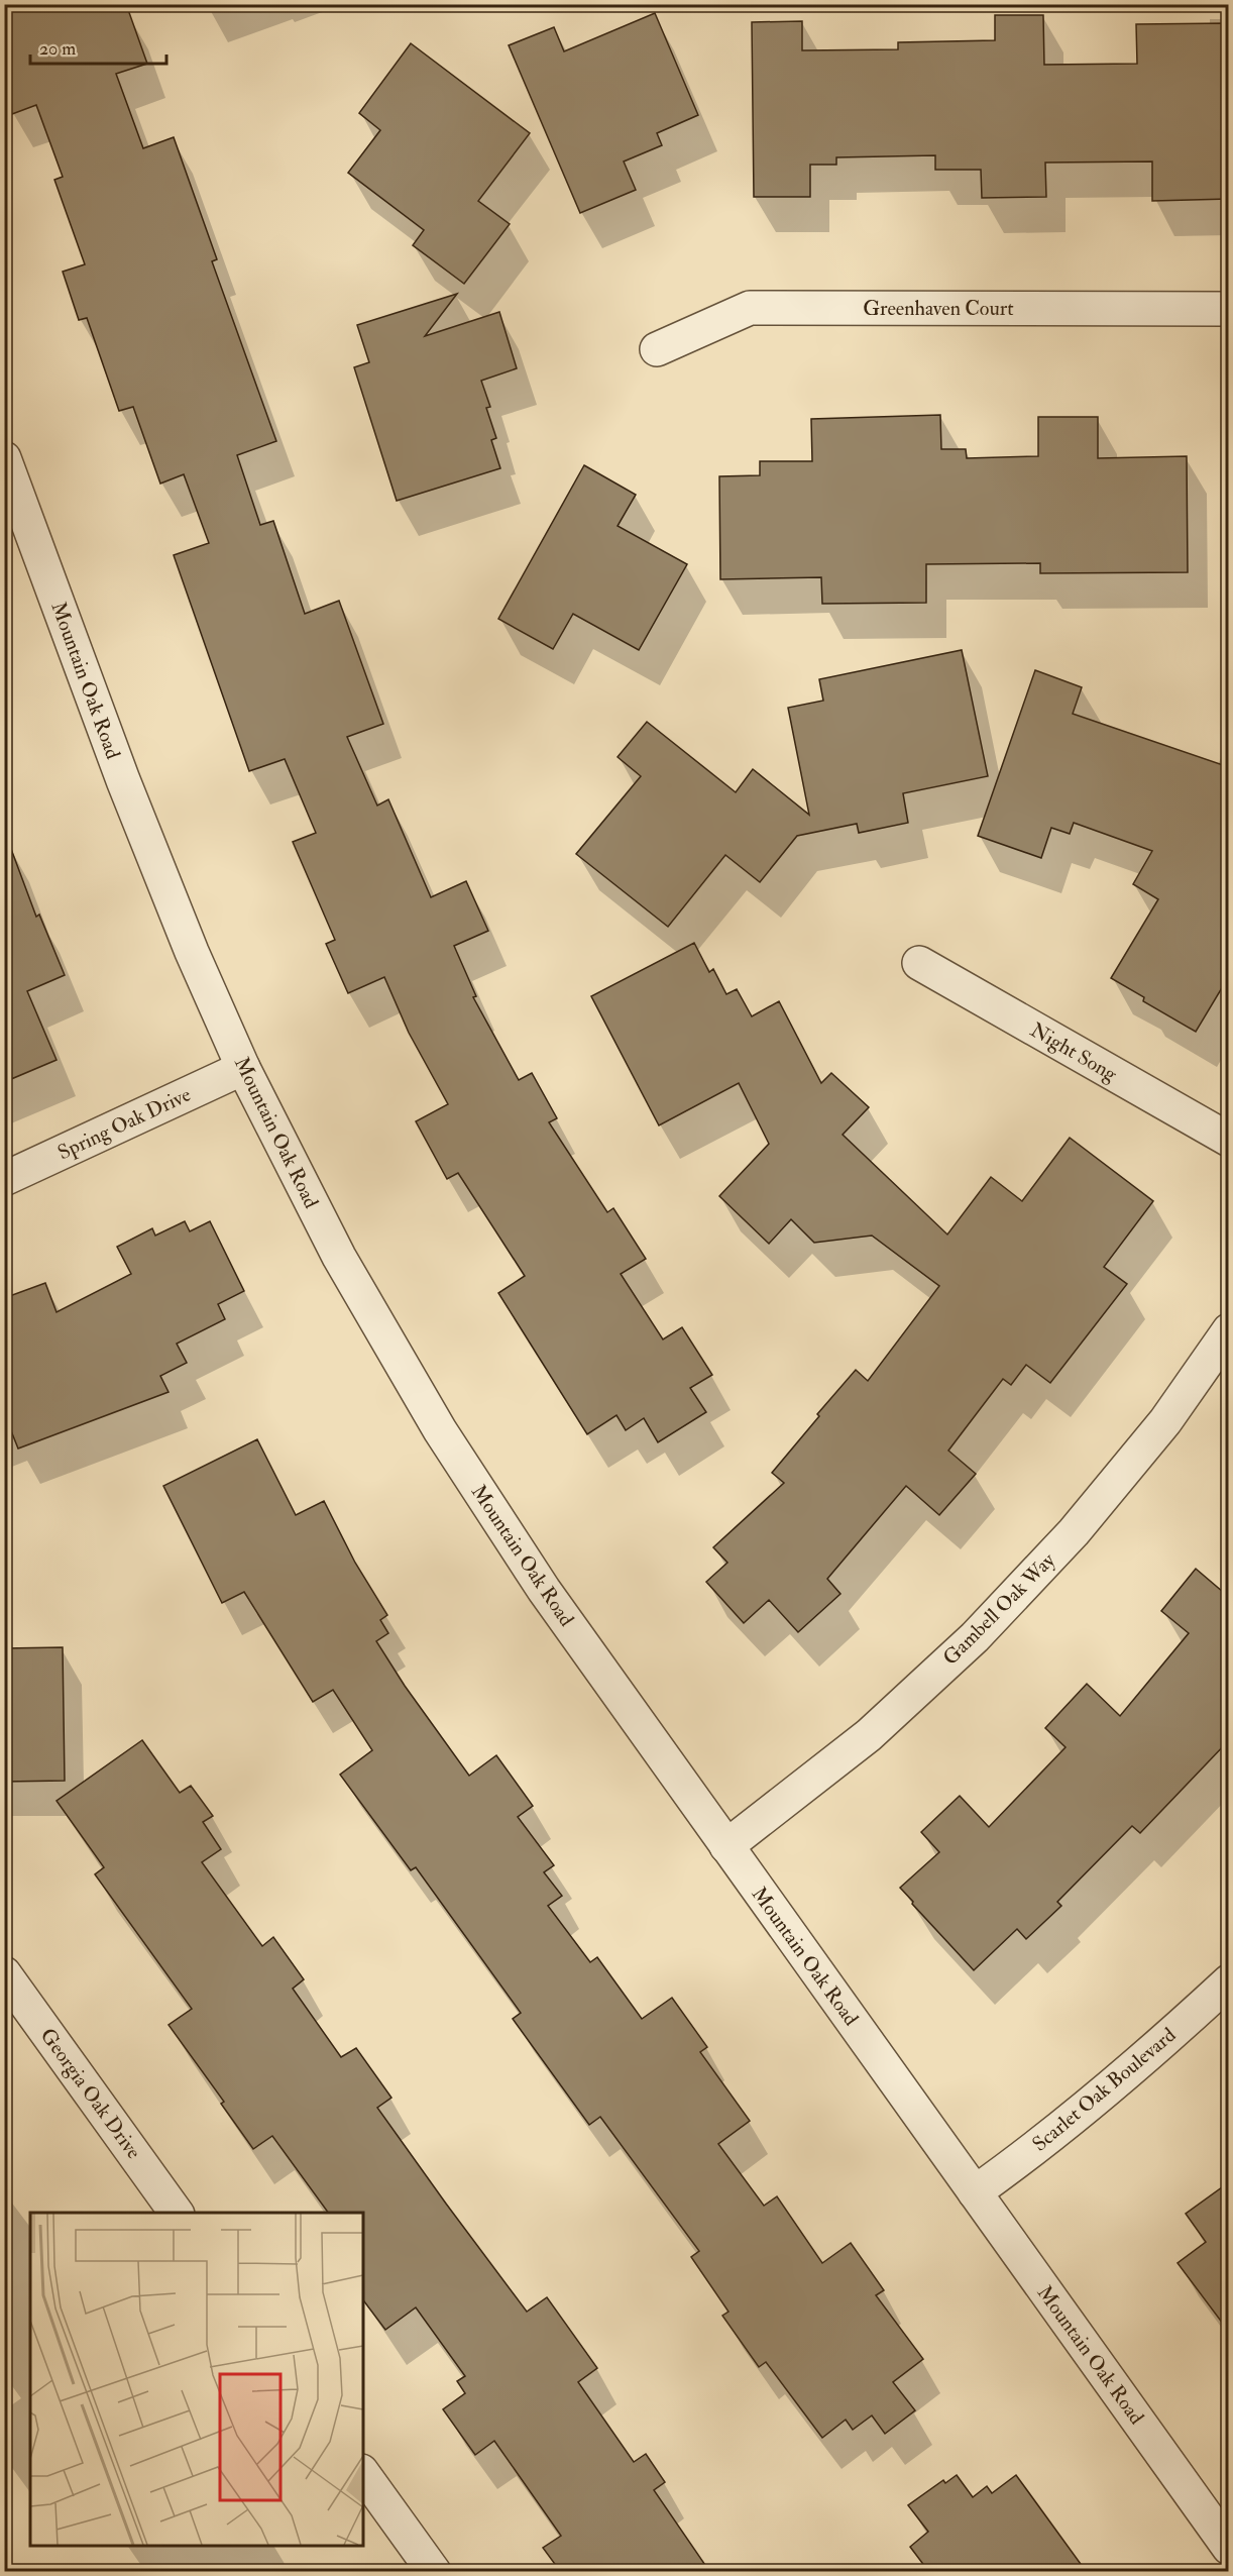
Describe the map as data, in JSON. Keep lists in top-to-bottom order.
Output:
{
  "streets": {
    "street": [
      "Greenhaven Court",
      "Mountain Oak Road",
      "Night Song",
      "Spring Oak Drive",
      "Gambell Oak Way",
      "Scarlet Oak Boulevard",
      "Georgia Oak Drive"
    ]
  },
  "crossings": [
    ["Mountain Oak Road", "Spring Oak Drive"],
    ["Mountain Oak Road", "Gambell Oak Way"],
    ["Mountain Oak Road", "Scarlet Oak Boulevard"]
  ],
  "scale_bar": "20 m"
}
